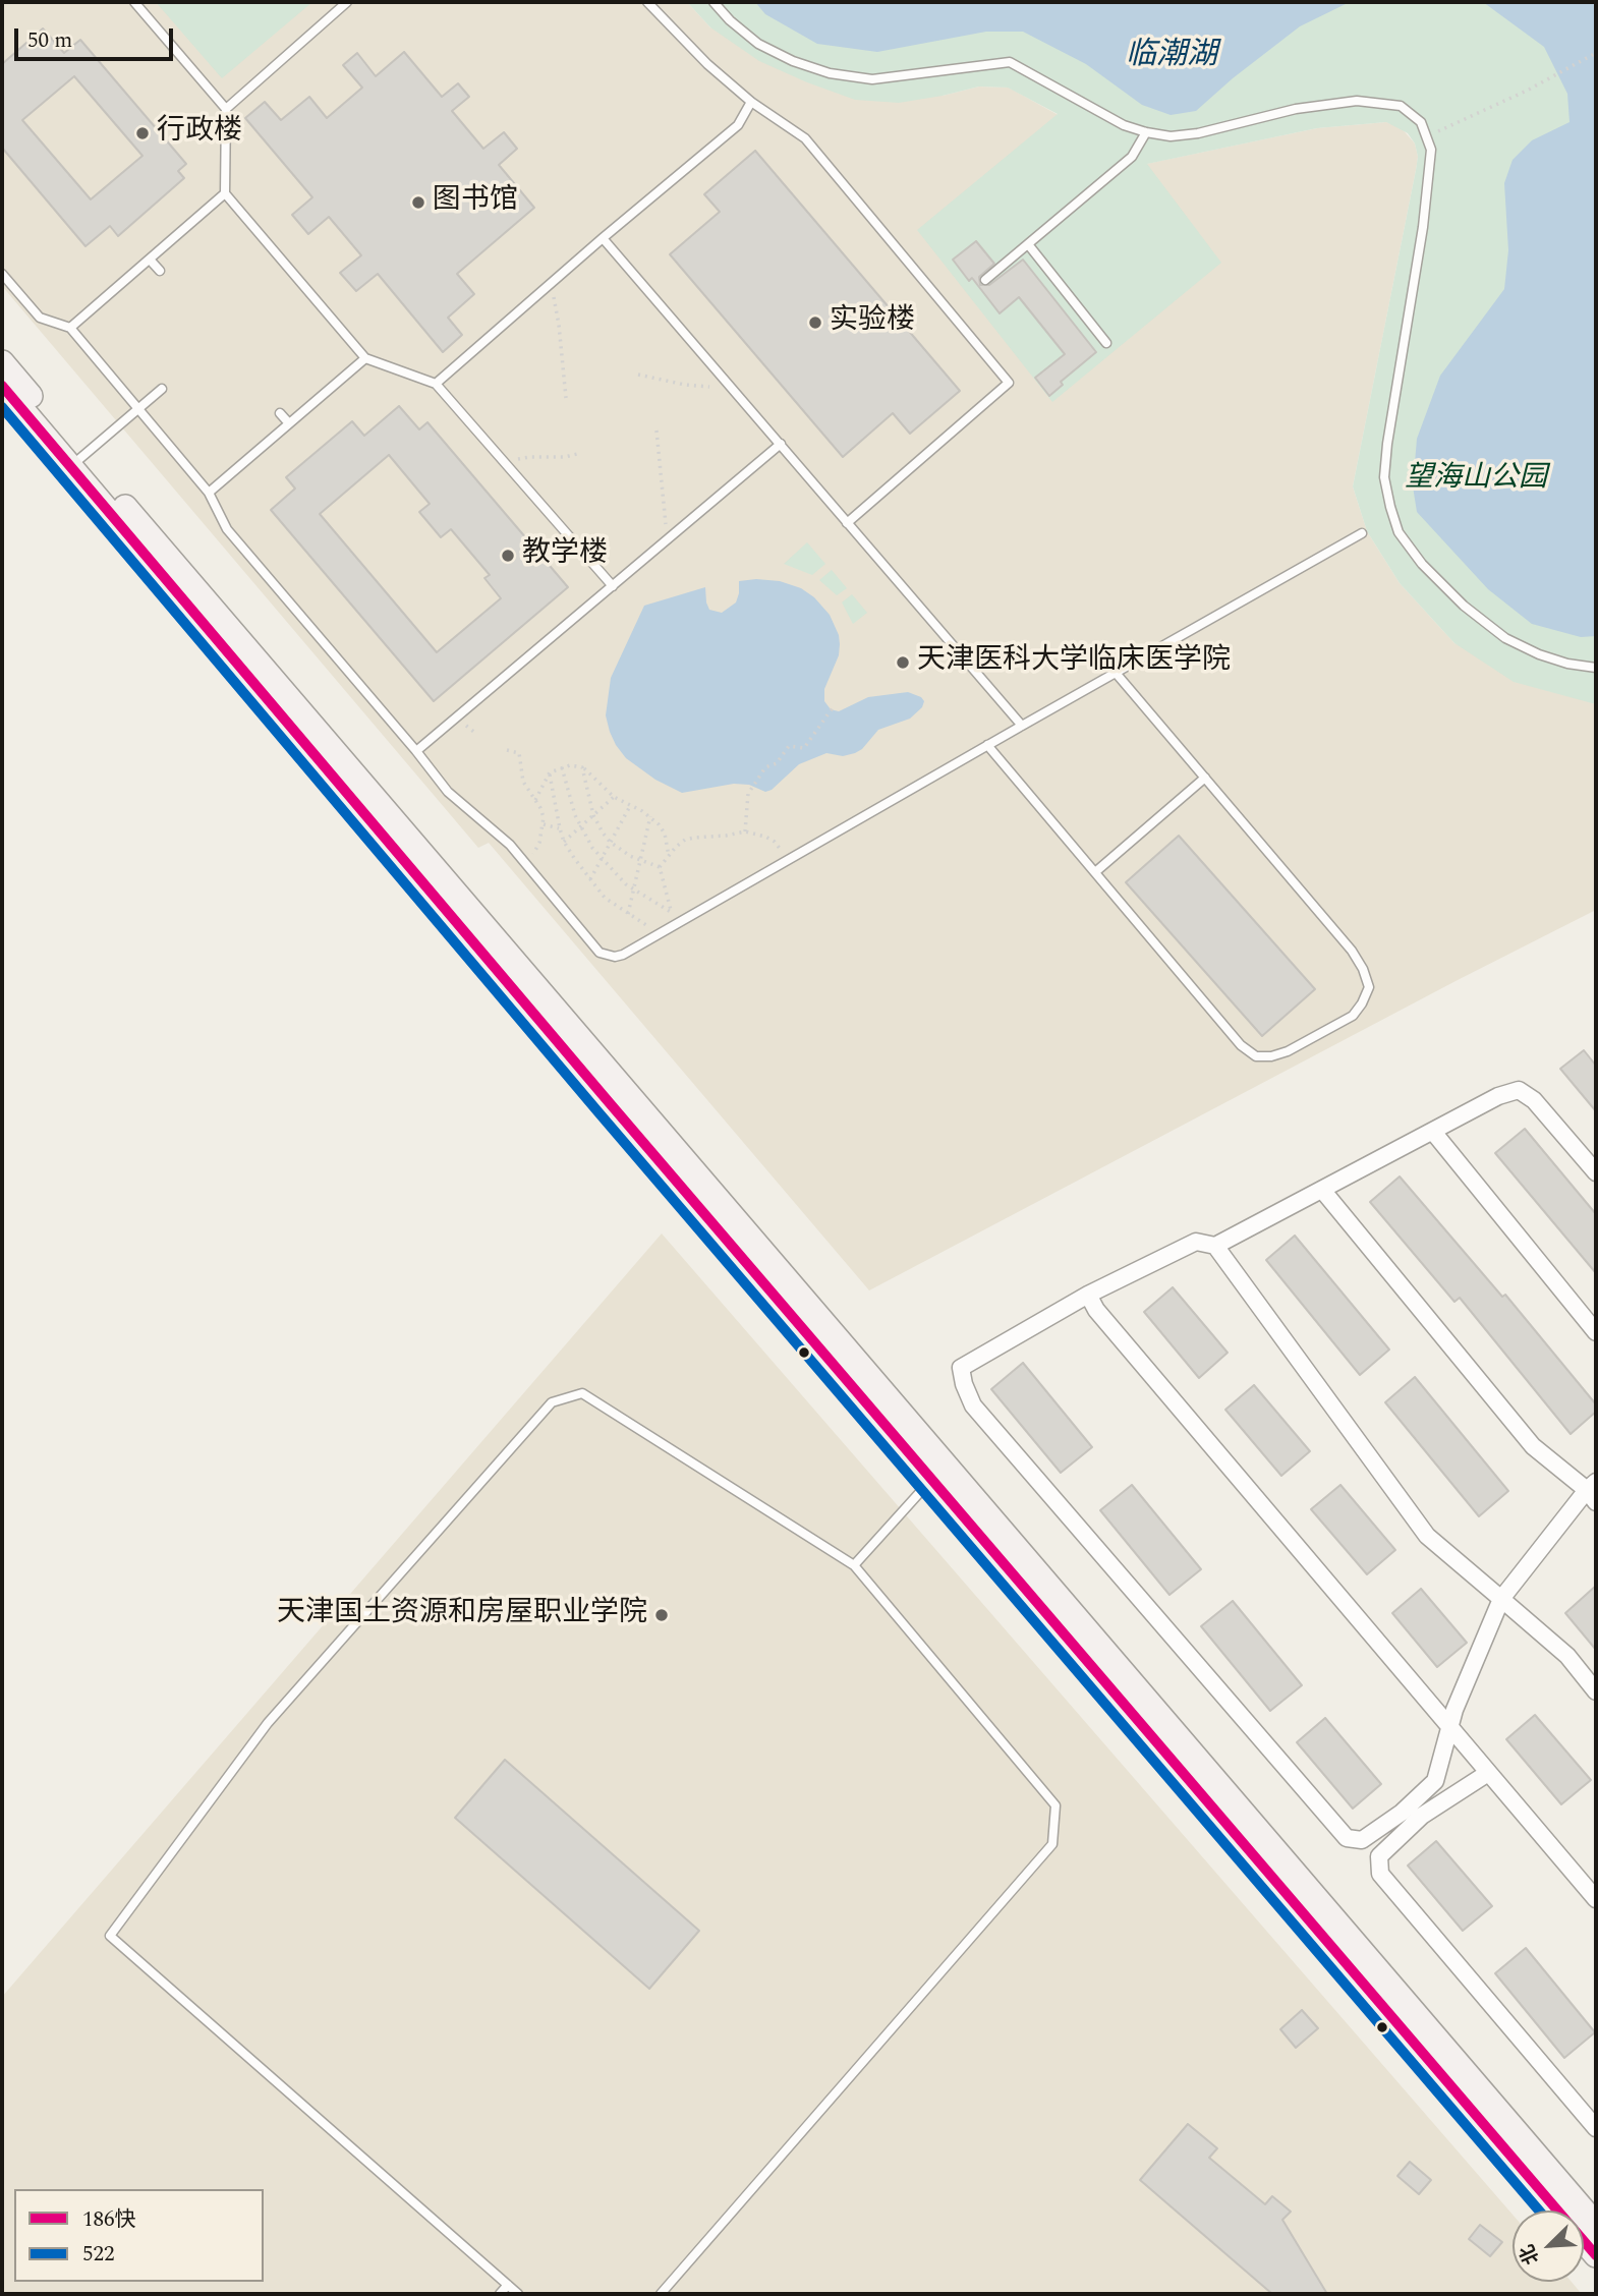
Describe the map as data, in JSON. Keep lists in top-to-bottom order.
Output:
{
  "water": ["临潮湖"],
  "parks": ["望海山公园"],
  "places": [
    "行政楼",
    "图书馆",
    "实验楼",
    "教学楼",
    "天津医科大学临床医学院",
    "天津国土资源和房屋职业学院"
  ],
  "lines": ["transit line 186快", "transit line 522"],
  "legend": ["186快", "522"],
  "scale_bar": "50 m",
  "north": "bottom left"
}
